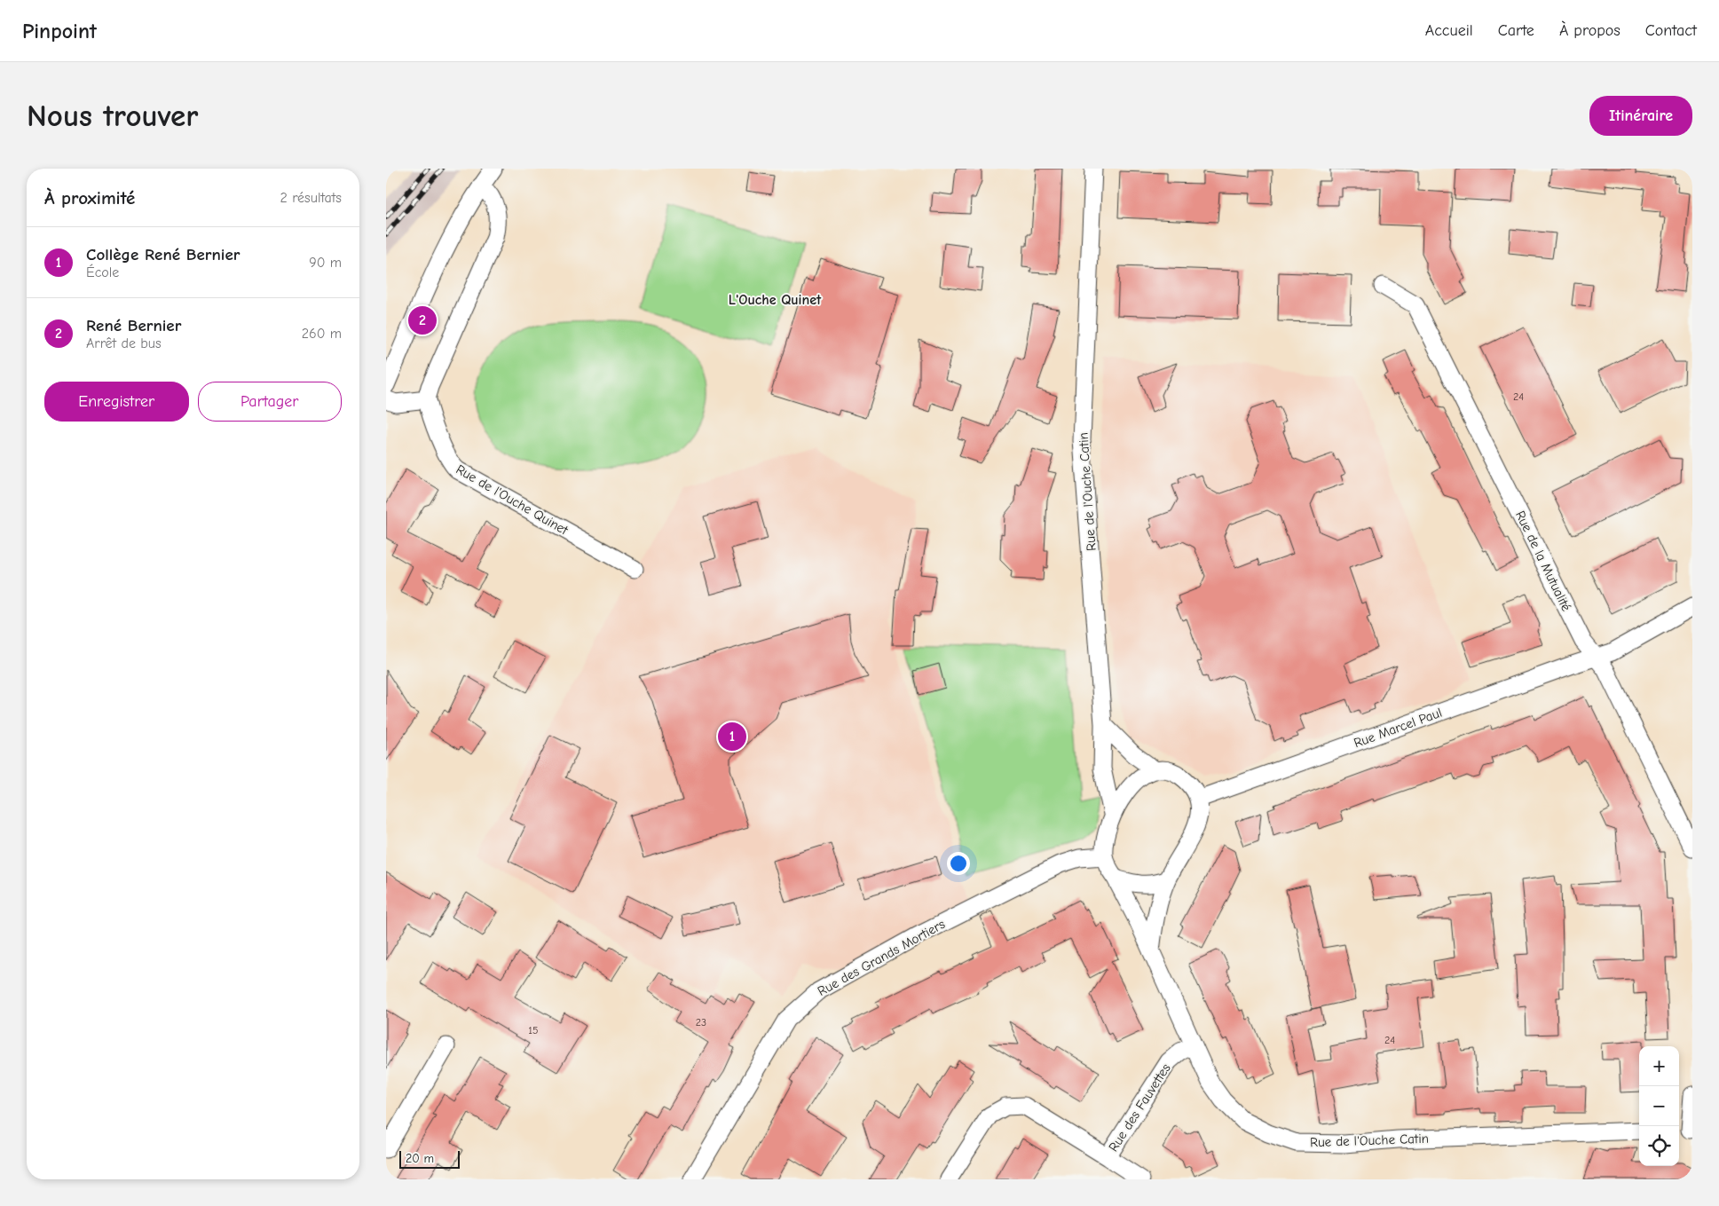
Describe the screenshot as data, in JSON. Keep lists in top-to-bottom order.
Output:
{
  "streets": {
    "street": [
      "Rue de l'Ouche Catin",
      "Rue de l'Ouche Quinet",
      "Rue de la Mutualité",
      "Rue Marcel Paul",
      "Rue des Grands Mortiers",
      "Rue des Fauvettes"
    ]
  },
  "crossings": [
    ["Rue de l'Ouche Catin", "Rue Marcel Paul"],
    ["Rue de l'Ouche Catin", "Rue des Grands Mortiers"],
    ["Rue de l'Ouche Catin", "Rue des Fauvettes"],
    ["Rue de la Mutualité", "Rue Marcel Paul"],
    ["Rue Marcel Paul", "Rue des Grands Mortiers"]
  ],
  "districts": ["L'Ouche Quinet"],
  "house_numbers": [
    "24",
    "23",
    "15",
    "24"
  ],
  "scale_bar": "20 m",
  "page": {
    "header": "Pinpoint",
    "nav": [
      "Accueil",
      "Carte",
      "À propos",
      "Contact"
    ],
    "buttons": [
      "Itinéraire",
      ["Enregistrer", "Partager"]
    ],
    "title": "Nous trouver",
    "heading": ["À proximité", "2 résultats"],
    "list": [
      {
        "mark": "1",
        "name": "Collège René Bernier",
        "note": "École",
        "value": "90 m"
      },
      {
        "mark": "2",
        "name": "René Bernier",
        "note": "Arrêt de bus",
        "value": "260 m"
      }
    ],
    "pins": ["2", "1"],
    "map_buttons": ["+", "−"],
    "scale": "20 m"
  }
}
